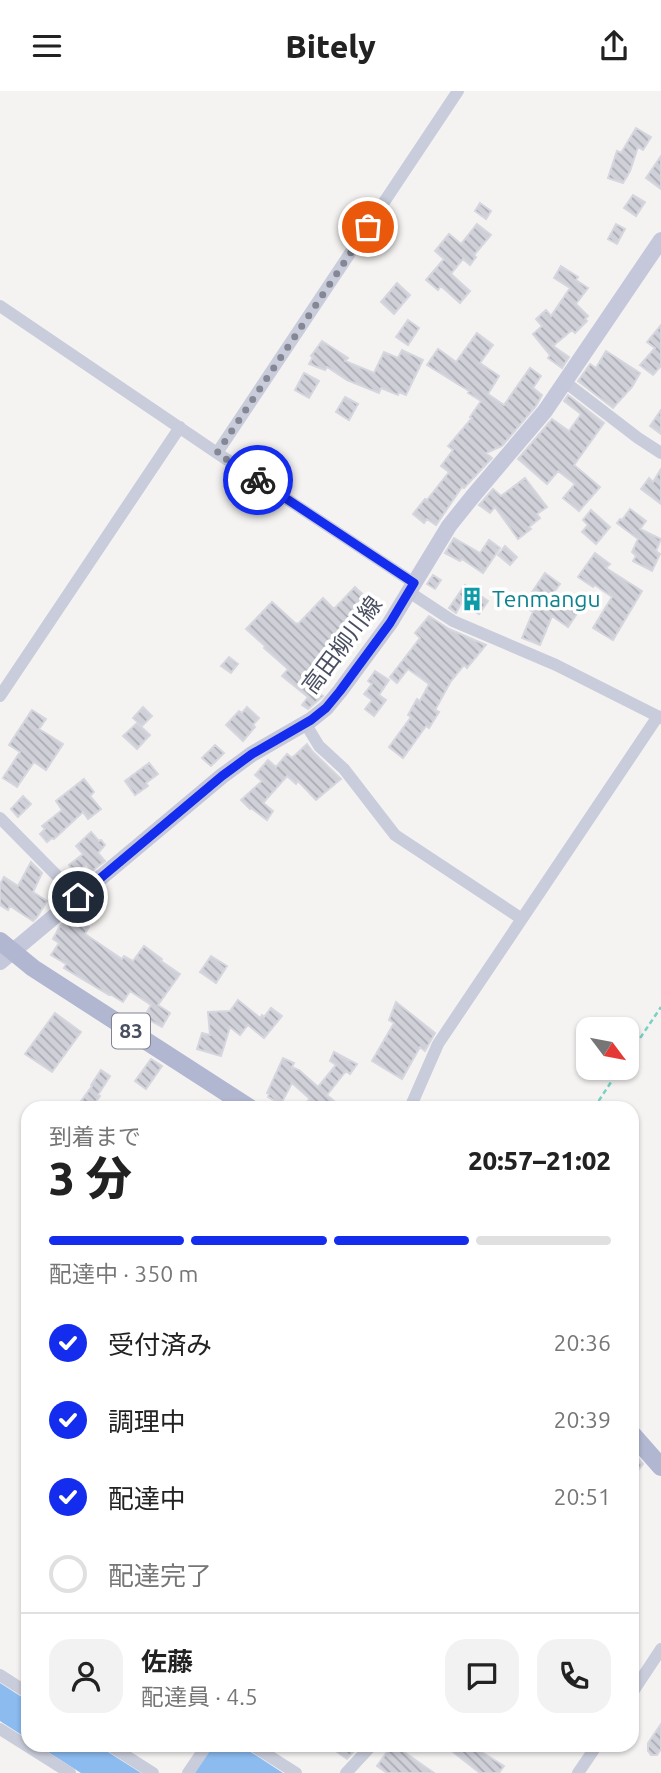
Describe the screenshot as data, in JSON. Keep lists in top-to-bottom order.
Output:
{
  "streets": {
    "main road": ["高田柳川線", "83"]
  },
  "crossings": [
    ["高田柳川線", "83"]
  ],
  "places": {
    "building": ["Tenmangu"]
  },
  "north": "bottom right",
  "page": {
    "header": "Bitely",
    "heading": ["3 分", "到着まで", "20:57–21:02"],
    "panel": ["佐藤", "配達員 · 4.5"],
    "bar": "配達中 · 350 m",
    "list": [
      ["受付済み", "20:36"],
      ["調理中", "20:39"],
      ["配達中", "20:51"],
      "配達完了"
    ]
  }
}
